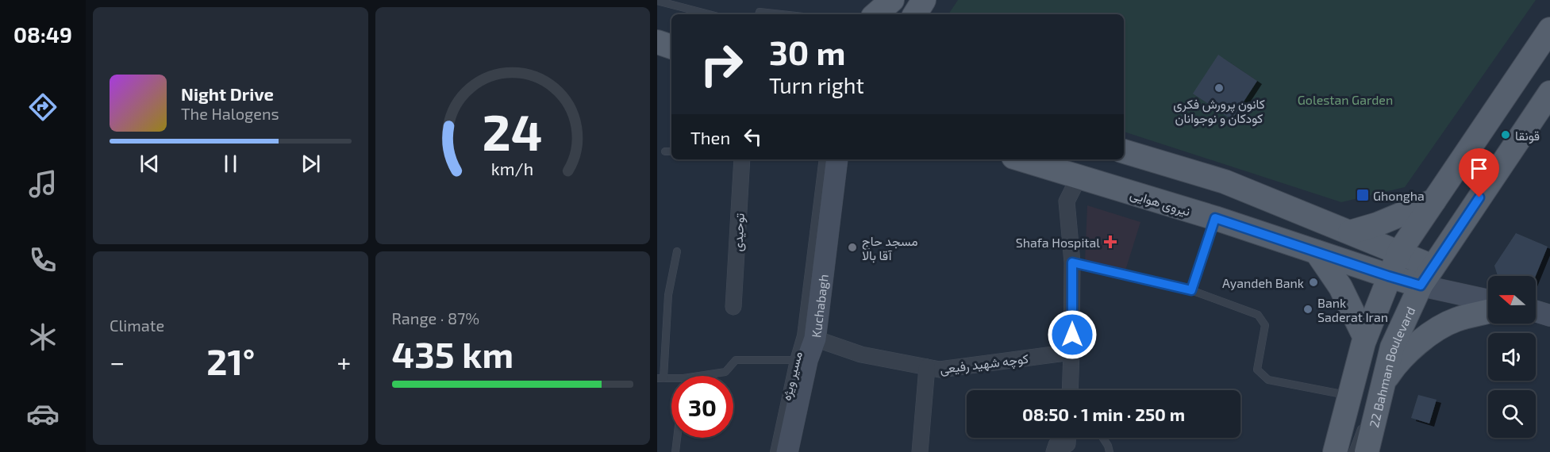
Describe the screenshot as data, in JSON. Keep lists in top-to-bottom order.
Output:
{
  "streets": {
    "main road": ["نیروی هوایی", "Kuchabagh", "22 Bahman Boulevard"],
    "street": ["توحیدی", "کوچه شهید رفیعی"],
    "lane": ["مسیر ویژه"]
  },
  "crossings": [
    ["نیروی هوایی", "22 Bahman Boulevard"],
    ["Kuchabagh", "کوچه شهید رفیعی"],
    ["Kuchabagh", "مسیر ویژه"]
  ],
  "parks": ["Golestan Garden"],
  "places": {
    "other": [
      "کانون پرورش فکری کودکان و نوجوانان",
      "قونقا",
      "مسجد حاج آقا بالا",
      "Ayandeh Bank",
      "Bank Saderat Iran"
    ],
    "transit": ["Ghongha"],
    "health": ["Shafa Hospital"]
  },
  "north": "left",
  "page": {
    "tabs": "08:49",
    "turn": ["30 m", "Turn right"],
    "song": ["Night Drive", "The Halogens"],
    "then": "Then",
    "tile": [
      "Climate",
      ["Range · 87%", "435 km"]
    ],
    "heat": ["−", "21°", "+"],
    "limit": "30",
    "trip": "08:50 · 1 min · 250 m",
    "gauge": ["24", "km/h"]
  }
}
